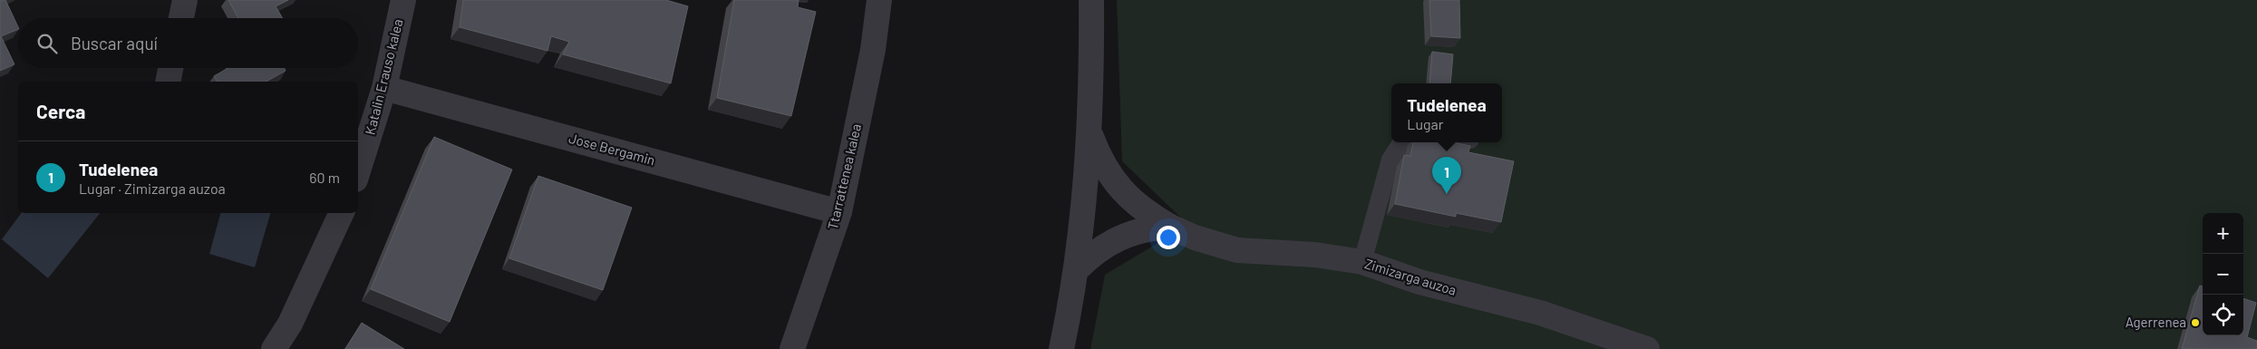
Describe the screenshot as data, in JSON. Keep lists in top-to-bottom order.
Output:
{
  "streets": {
    "street": [
      "Katalin Erauso kalea",
      "Jose Bergamin",
      "Ttarrattenea kalea",
      "Zimizarga auzoa"
    ]
  },
  "crossings": [
    ["Katalin Erauso kalea", "Jose Bergamin"],
    ["Jose Bergamin", "Ttarrattenea kalea"]
  ],
  "places": ["Agerrenea"],
  "page": {
    "search": "Buscar aquí",
    "heading": "Cerca",
    "popup": ["Tudelenea", "Lugar"],
    "list": [
      {
        "mark": "1",
        "name": "Tudelenea",
        "note": "Lugar · Zimizarga auzoa",
        "value": "60 m"
      }
    ],
    "pins": "1",
    "map_buttons": ["+", "−"]
  }
}
